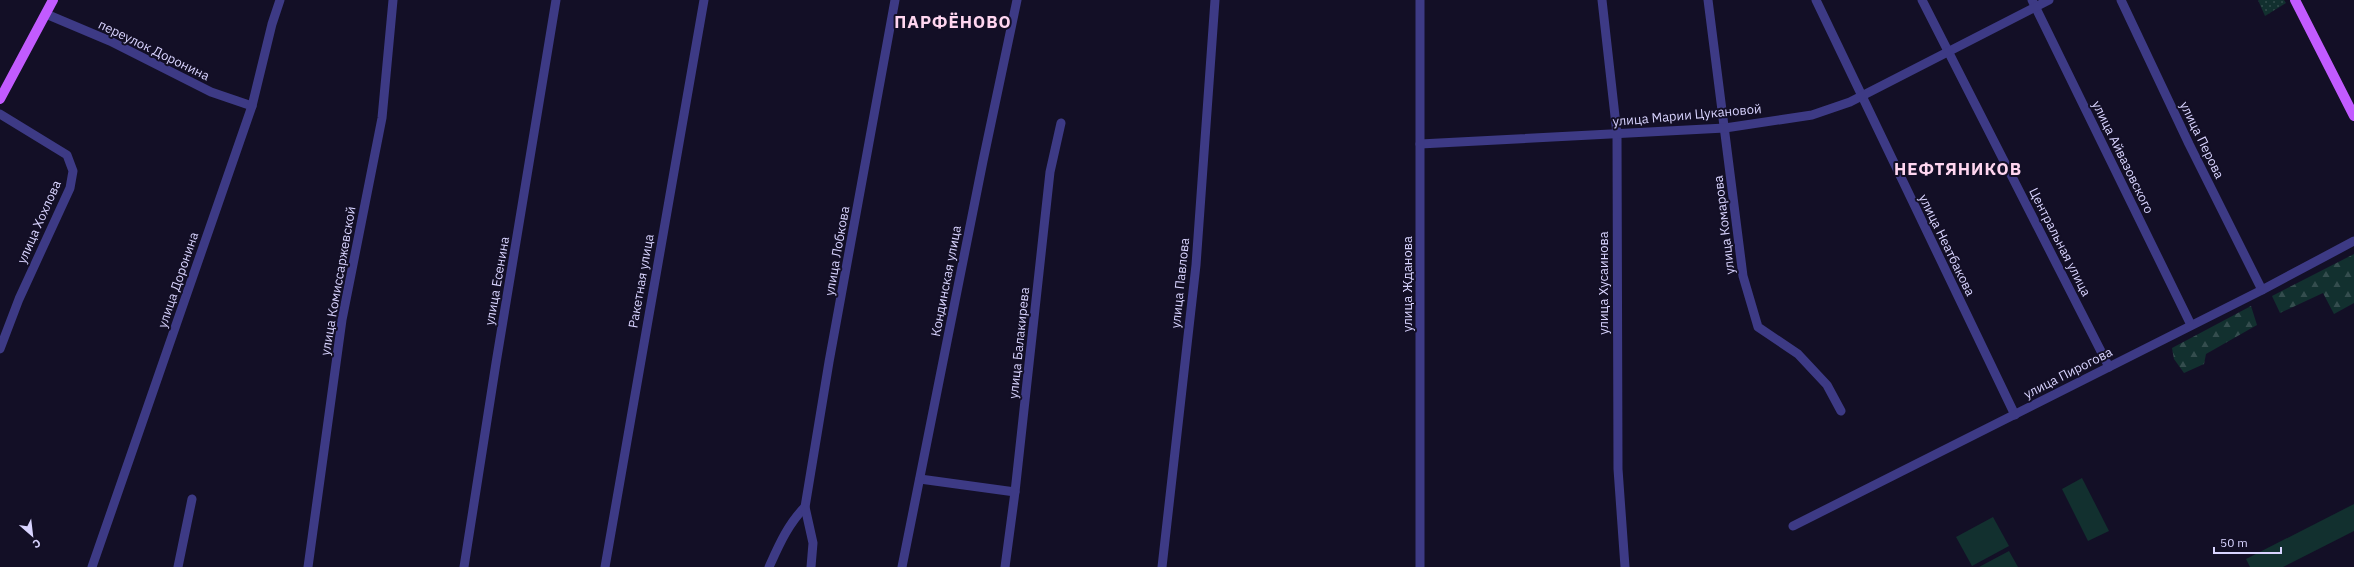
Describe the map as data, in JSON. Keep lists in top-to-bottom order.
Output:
{
  "streets": {
    "street": [
      "переулок Доронина",
      "улица Марии Цукановой",
      "улица Перова",
      "улица Айвазовского",
      "улица Хохлова",
      "улица Комарова",
      "Центральная улица",
      "улица Неатбакова",
      "улица Лобкова",
      "улица Доронина",
      "улица Комиссаржевской",
      "улица Есенина",
      "Ракетная улица",
      "Кондинская улица",
      "улица Павлова",
      "улица Хусаинова",
      "улица Жданова",
      "улица Балакирева",
      "улица Пирогова"
    ]
  },
  "crossings": [
    ["переулок Доронина", "улица Доронина"],
    ["улица Марии Цукановой", "улица Айвазовского"],
    ["улица Марии Цукановой", "улица Комарова"],
    ["улица Марии Цукановой", "Центральная улица"],
    ["улица Марии Цукановой", "улица Неатбакова"],
    ["улица Марии Цукановой", "улица Хусаинова"],
    ["улица Марии Цукановой", "улица Жданова"],
    ["улица Перова", "улица Пирогова"],
    ["улица Айвазовского", "улица Пирогова"],
    ["Центральная улица", "улица Пирогова"],
    ["улица Неатбакова", "улица Пирогова"]
  ],
  "districts": ["ПАРФЁНОВО", "НЕФТЯНИКОВ"],
  "scale_bar": "50 m",
  "north": "bottom right"
}
